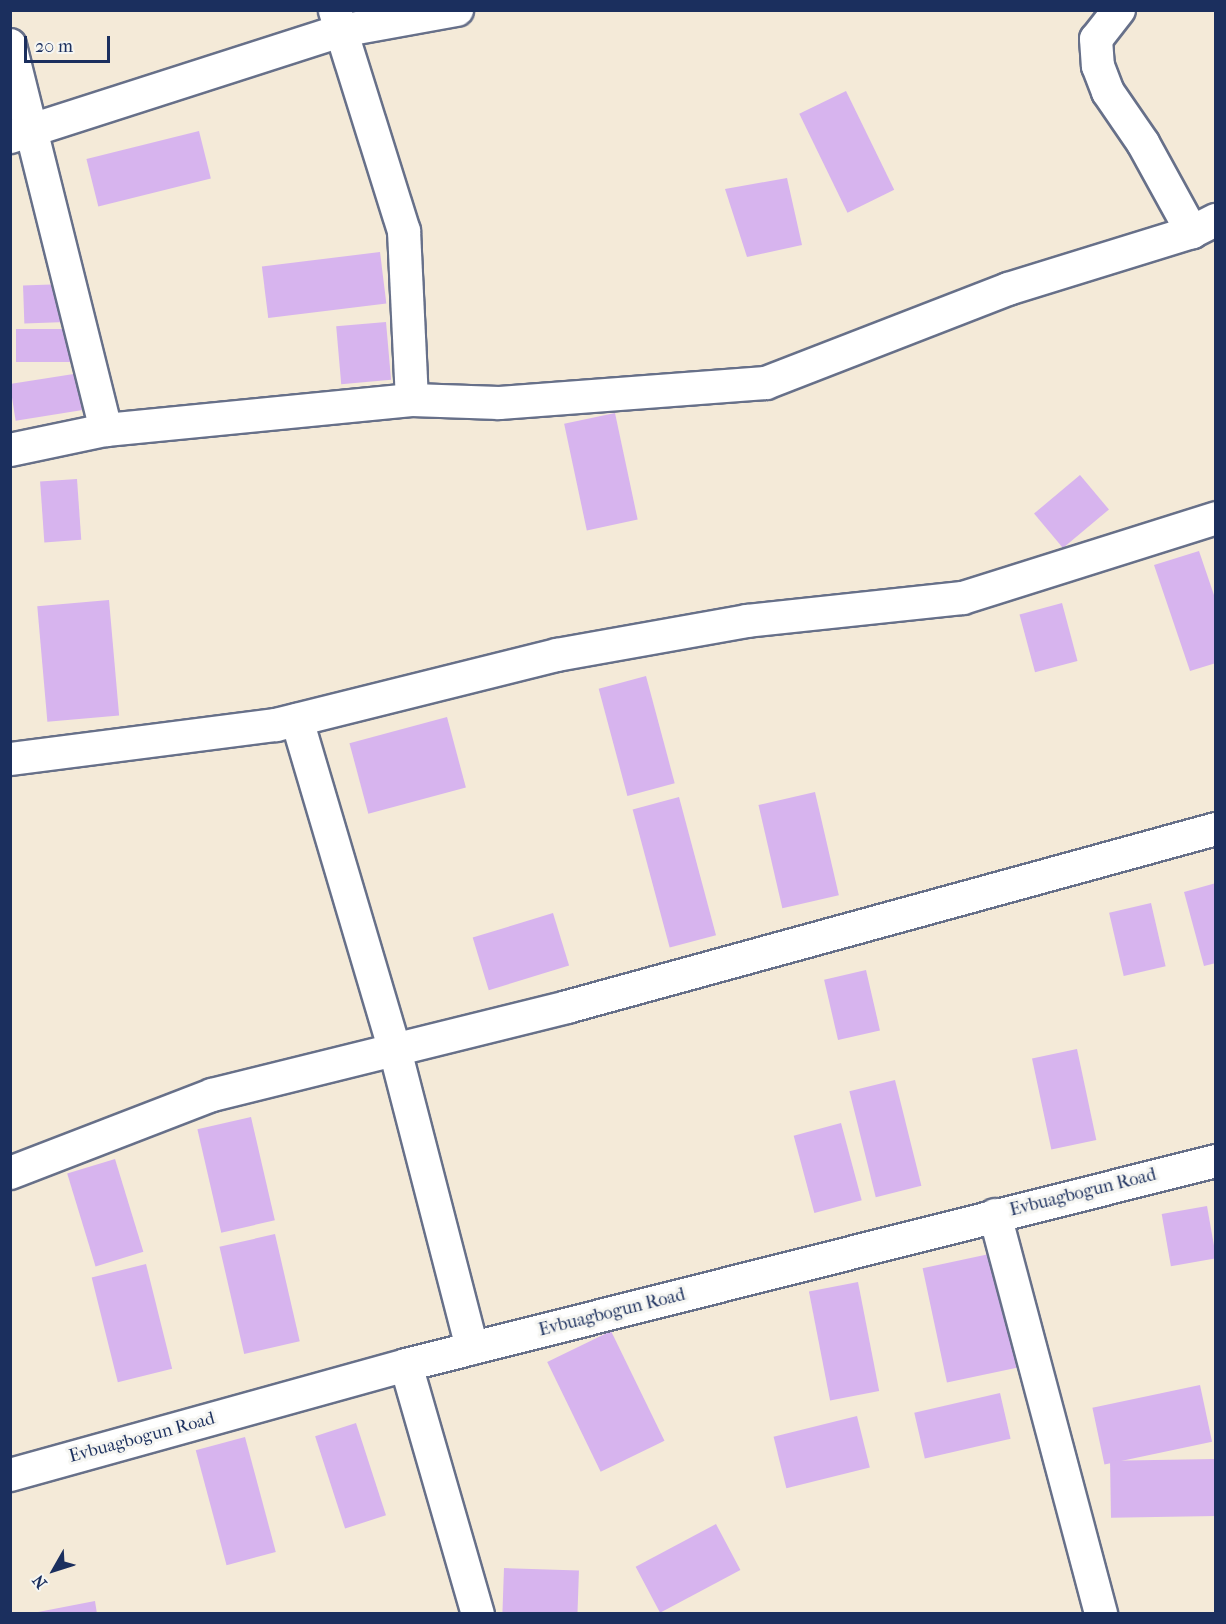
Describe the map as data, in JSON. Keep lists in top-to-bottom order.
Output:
{
  "streets": {
    "street": ["Evbuagbogun Road"]
  },
  "scale_bar": "20 m",
  "north": "bottom left"
}
